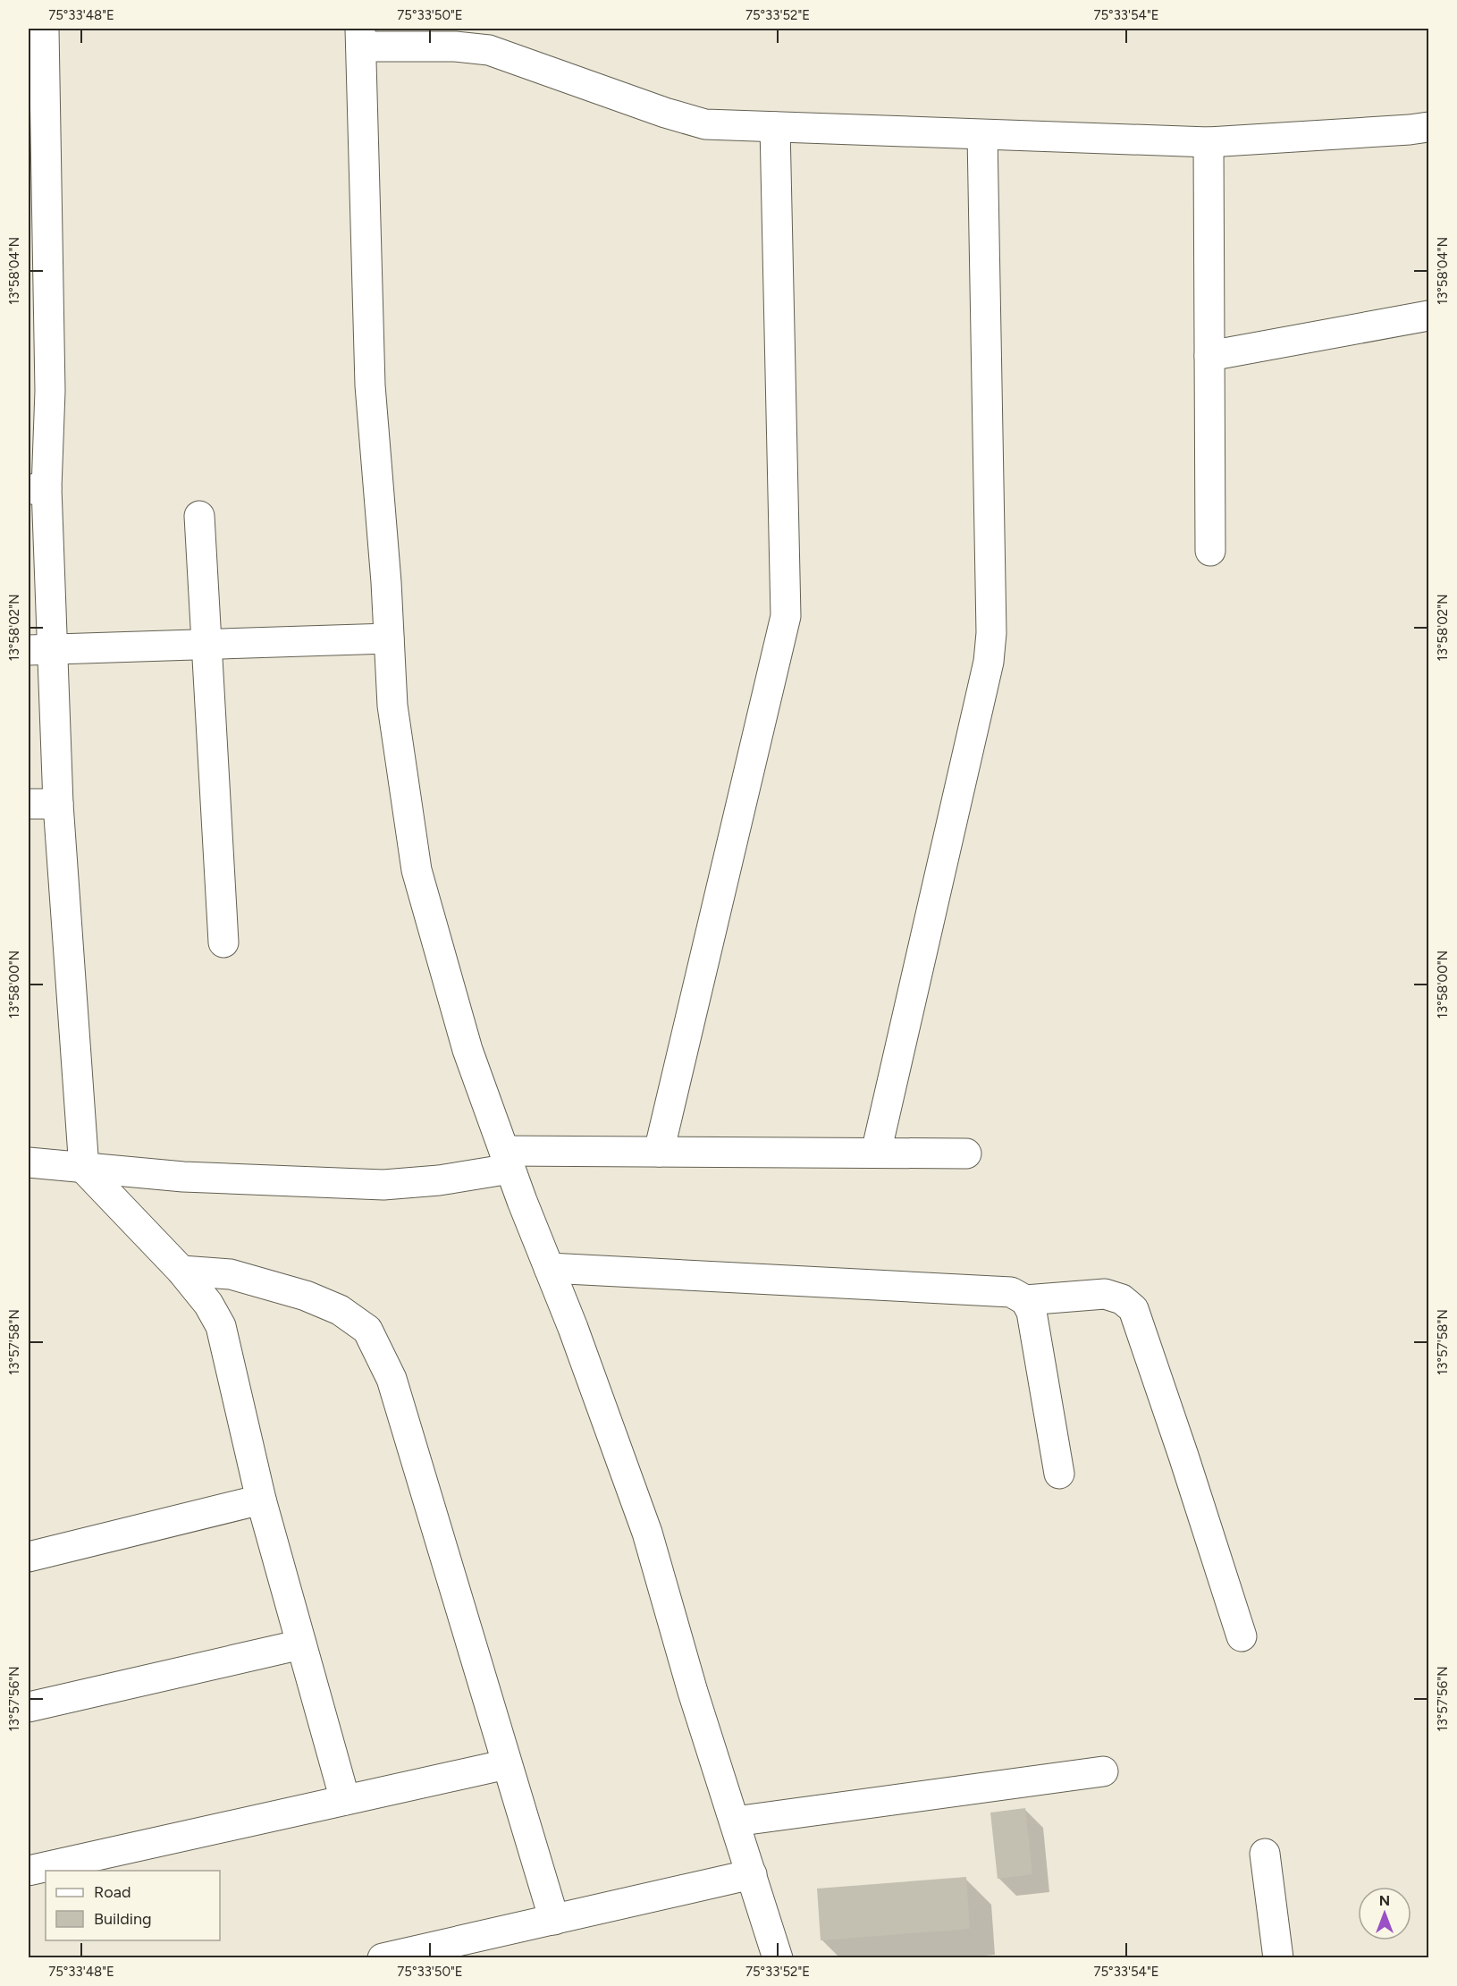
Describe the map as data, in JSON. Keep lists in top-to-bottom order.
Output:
{
  "legend": ["Road", "Building"],
  "north": "top",
  "coordinates": [
    "75°33'48\"E",
    "75°33'50\"E",
    "75°33'52\"E",
    "75°33'54\"E",
    "13°58'04\"N",
    "13°58'02\"N",
    "13°58'00\"N",
    "13°57'58\"N",
    "13°57'56\"N"
  ]
}
